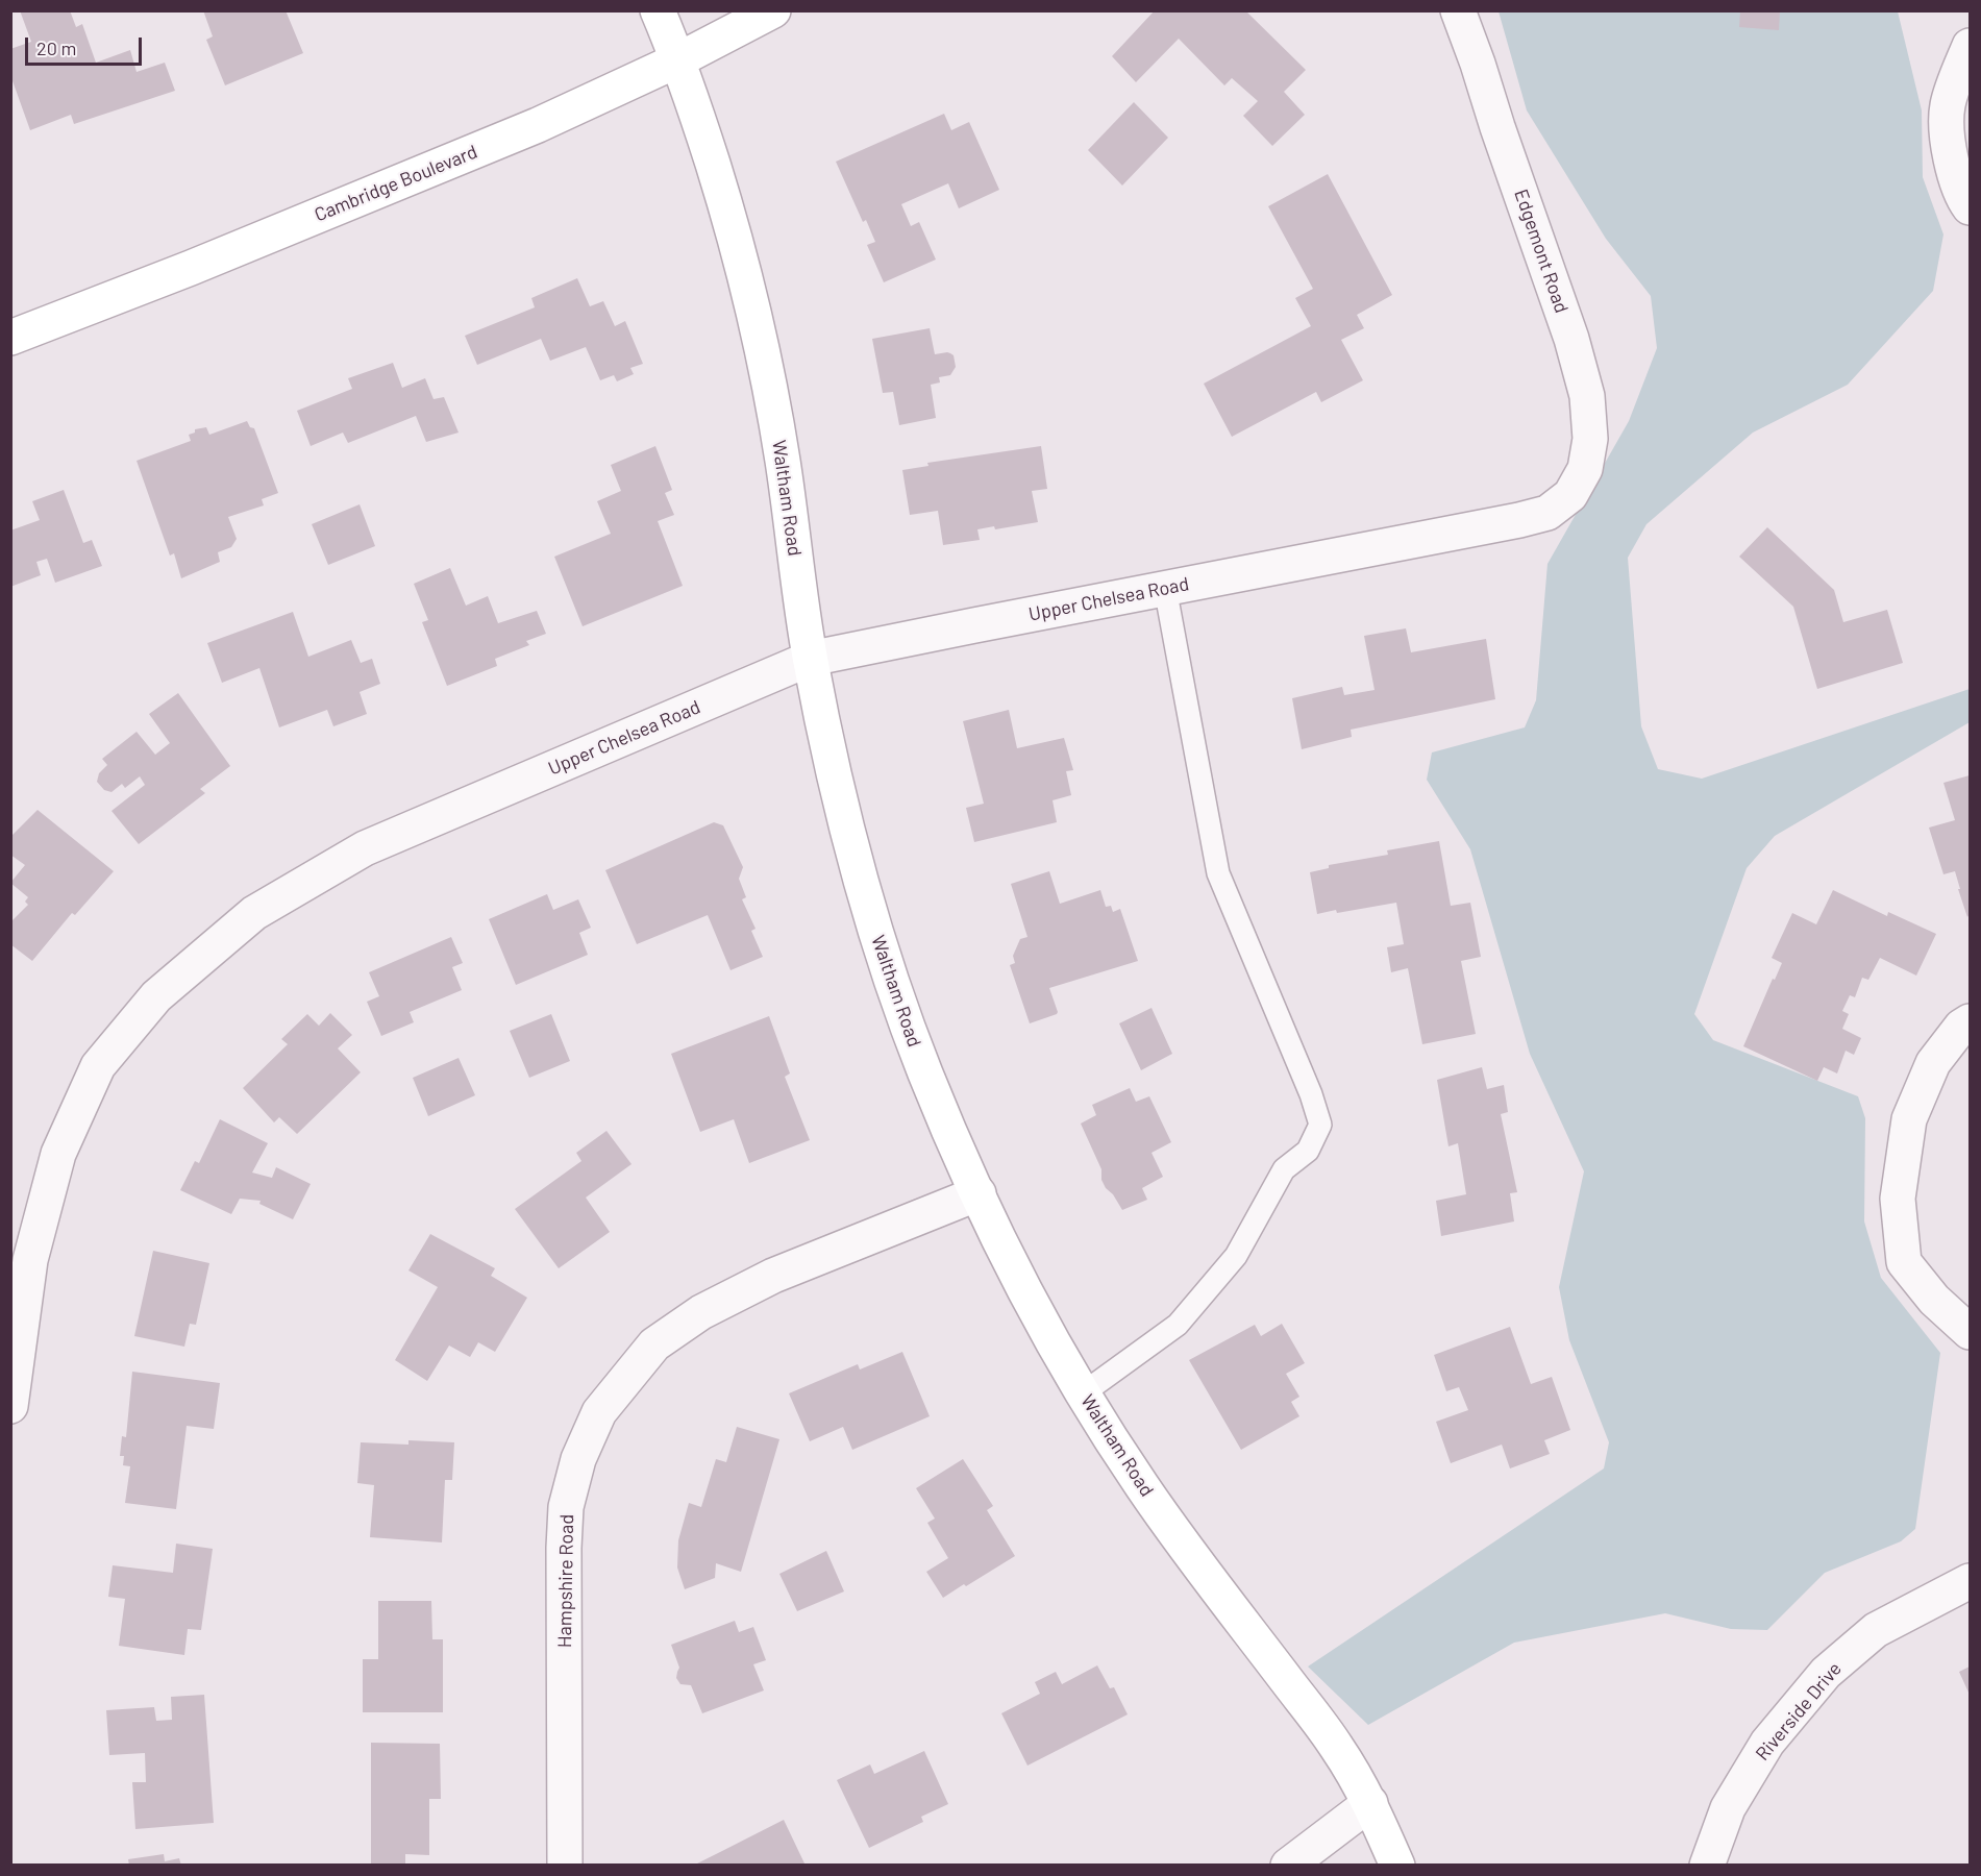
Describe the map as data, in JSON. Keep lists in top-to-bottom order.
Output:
{
  "streets": {
    "street": [
      "Cambridge Boulevard",
      "Edgemont Road",
      "Waltham Road",
      "Upper Chelsea Road",
      "Hampshire Road",
      "Riverside Drive"
    ]
  },
  "crossings": [
    ["Cambridge Boulevard", "Waltham Road"],
    ["Edgemont Road", "Upper Chelsea Road"],
    ["Waltham Road", "Upper Chelsea Road"],
    ["Waltham Road", "Hampshire Road"]
  ],
  "scale_bar": "20 m"
}
